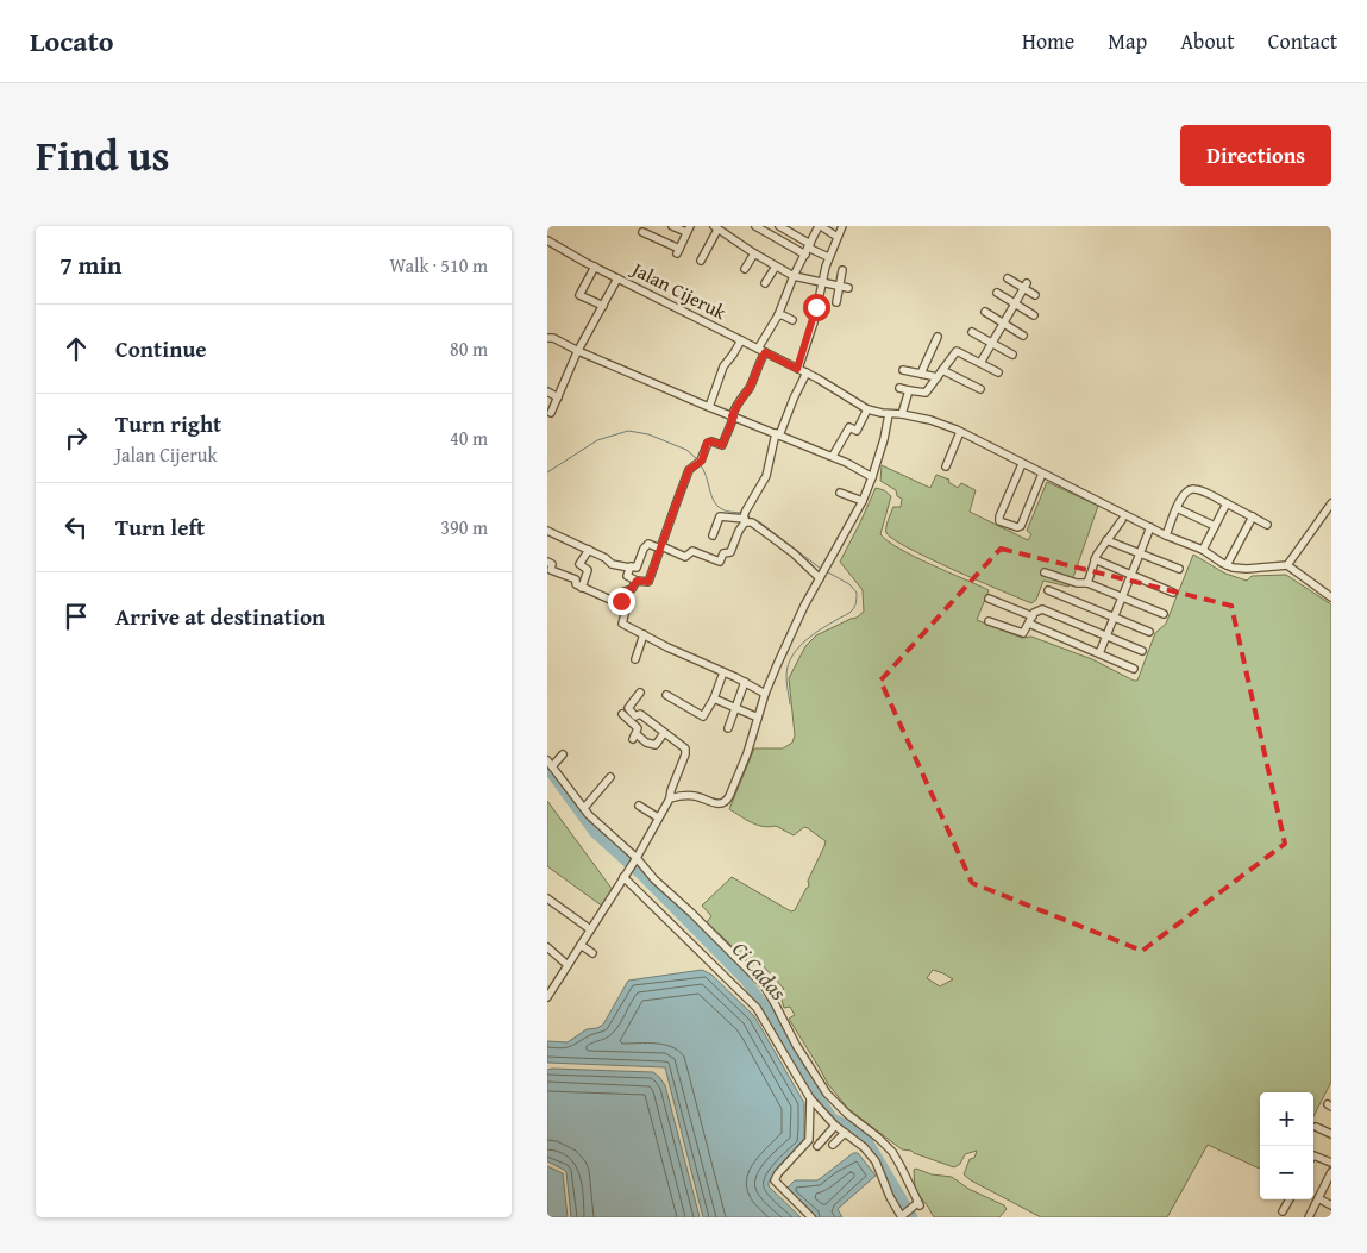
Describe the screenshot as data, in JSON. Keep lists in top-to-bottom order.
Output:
{
  "streets": {
    "street": ["Jalan Cijeruk"]
  },
  "water": ["Ci Cadas"],
  "page": {
    "header": "Locato",
    "nav": [
      "Home",
      "Map",
      "About",
      "Contact"
    ],
    "title": "Find us",
    "buttons": "Directions",
    "heading": ["7 min", "Walk · 510 m"],
    "list": [
      ["Continue", "80 m"],
      ["Turn right", "Jalan Cijeruk", "40 m"],
      ["Turn left", "390 m"],
      "Arrive at destination"
    ],
    "map_buttons": ["+", "−"]
  }
}
